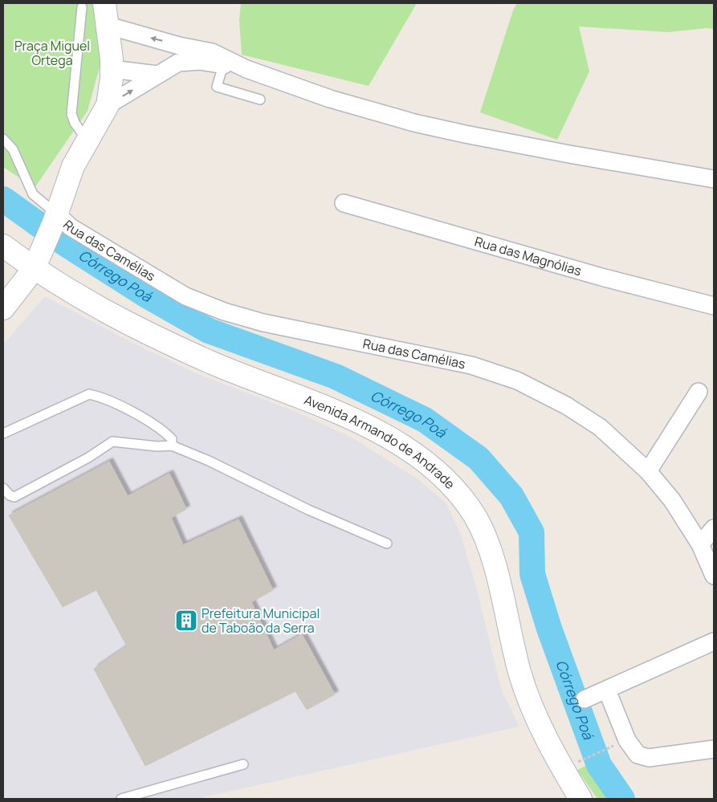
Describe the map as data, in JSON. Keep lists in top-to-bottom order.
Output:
{
  "streets": {
    "street": ["Rua das Camélias", "Rua das Magnólias", "Avenida Armando de Andrade"]
  },
  "water": ["Córrego Poá"],
  "parks": ["Praça Miguel Ortega"],
  "places": {
    "building": ["Prefeitura Municipal de Taboão da Serra"]
  }
}
